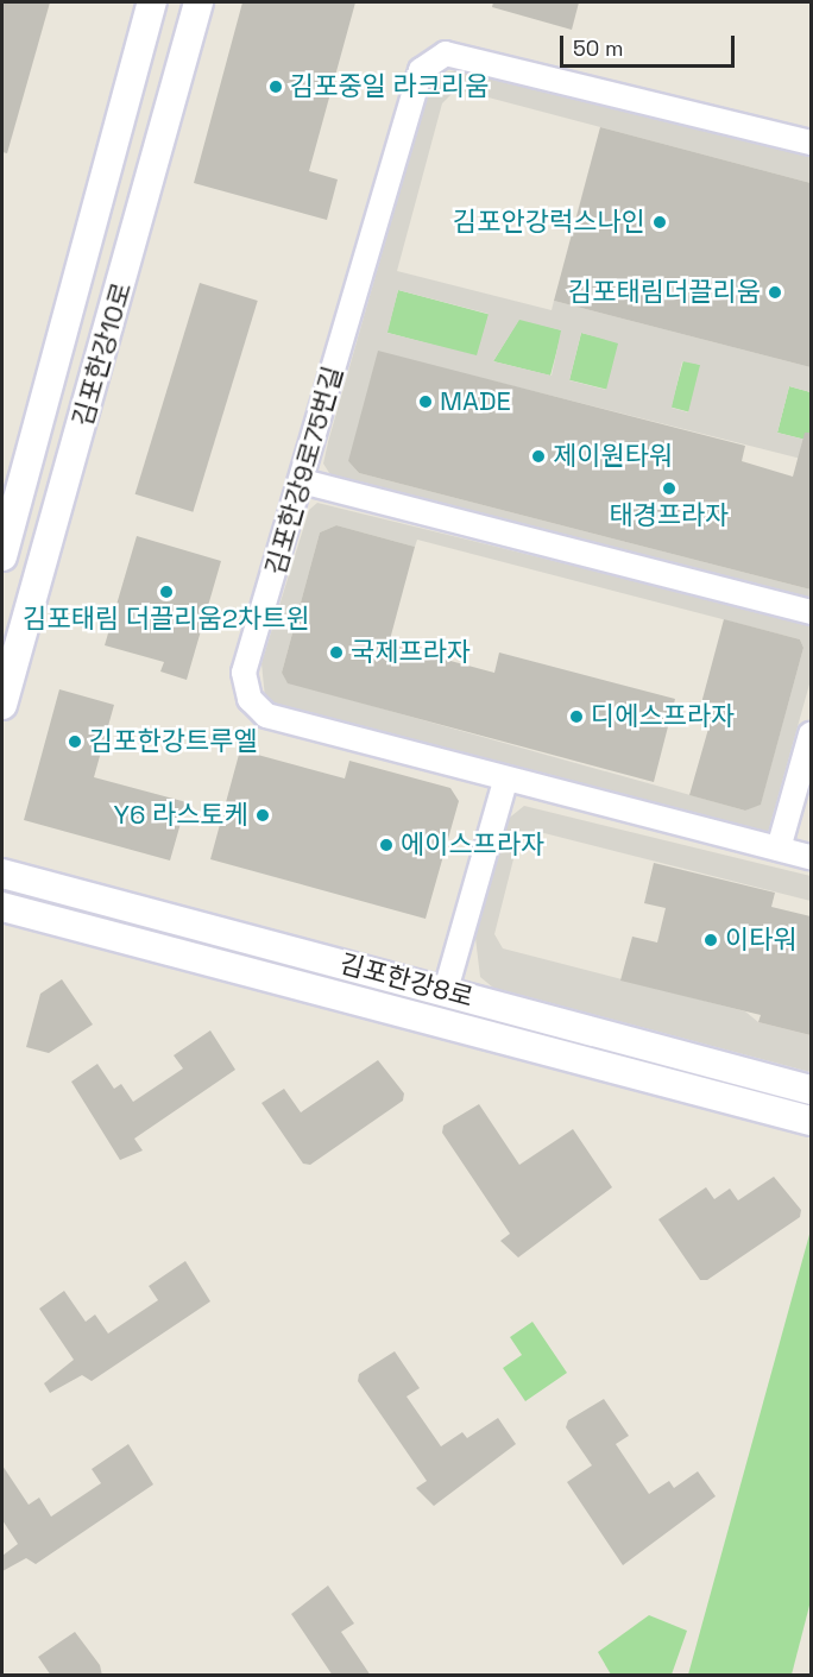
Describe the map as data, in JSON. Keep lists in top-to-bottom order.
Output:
{
  "streets": {
    "street": ["김포한강10로", "김포한강9로75번길", "김포한강8로"]
  },
  "places": [
    "김포중일 라크리움",
    "김포안강럭스나인",
    "김포태림더끌리움",
    "MADE",
    "제이원타워",
    "태경프라자",
    "김포태림 더끌리움2차트윈",
    "국제프라자",
    "디에스프라자",
    "김포한강트루엘",
    "Y6 라스토케",
    "에이스프라자",
    "이타워"
  ],
  "scale_bar": "50 m"
}
